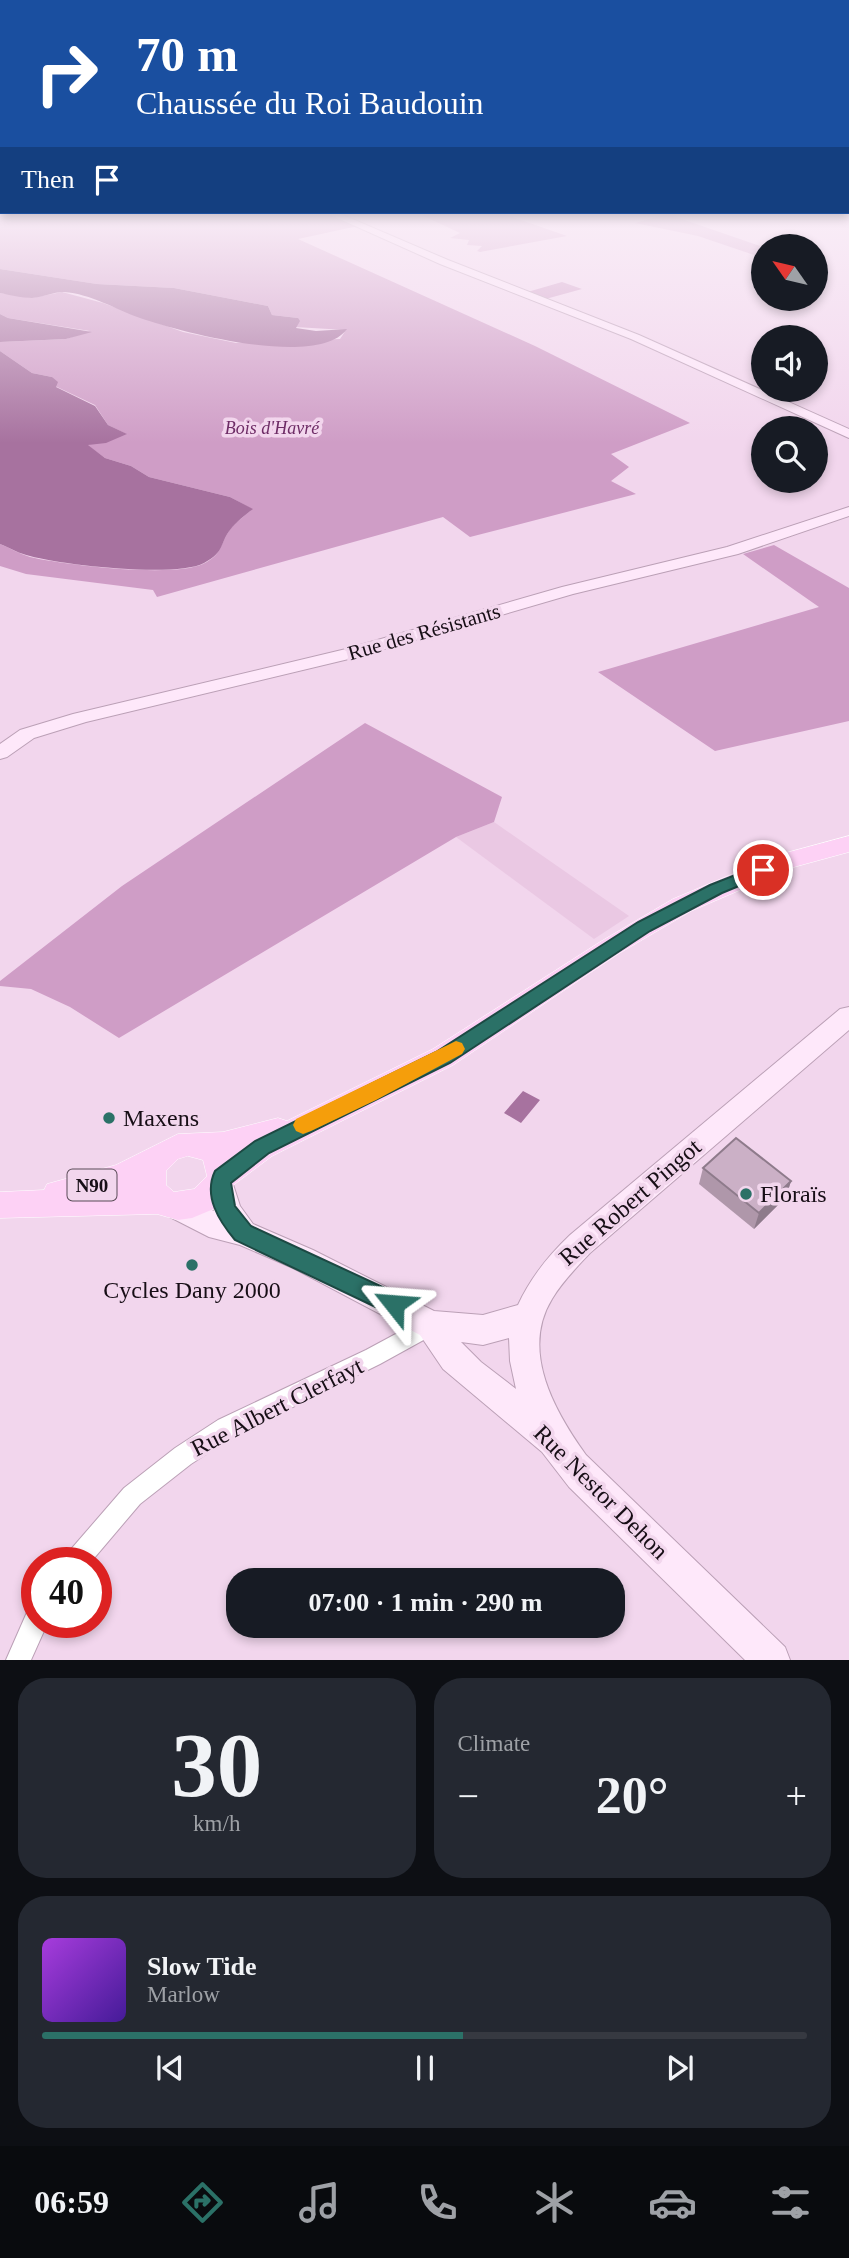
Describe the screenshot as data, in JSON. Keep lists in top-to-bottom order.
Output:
{
  "streets": {
    "main road": ["N90"],
    "street": [
      "Rue des Résistants",
      "Rue Robert Pingot",
      "Rue Albert Clerfayt",
      "Rue Nestor Dehon"
    ]
  },
  "crossings": [
    ["N90", "Rue Nestor Dehon"],
    ["Rue Robert Pingot", "Rue Nestor Dehon"],
    ["Rue Albert Clerfayt", "Rue Nestor Dehon"]
  ],
  "parks": ["Bois d'Havré"],
  "places": ["Maxens", "Floraïs", "Cycles Dany 2000"],
  "north": "top left",
  "page": {
    "turn": ["70 m", "Chaussée du Roi Baudouin"],
    "then": "Then",
    "limit": "40",
    "trip": "07:00 · 1 min · 290 m",
    "tile": [
      ["30", "km/h"],
      "Climate"
    ],
    "heat": ["−", "20°", "+"],
    "song": ["Slow Tide", "Marlow"],
    "tabs": "06:59"
  }
}
